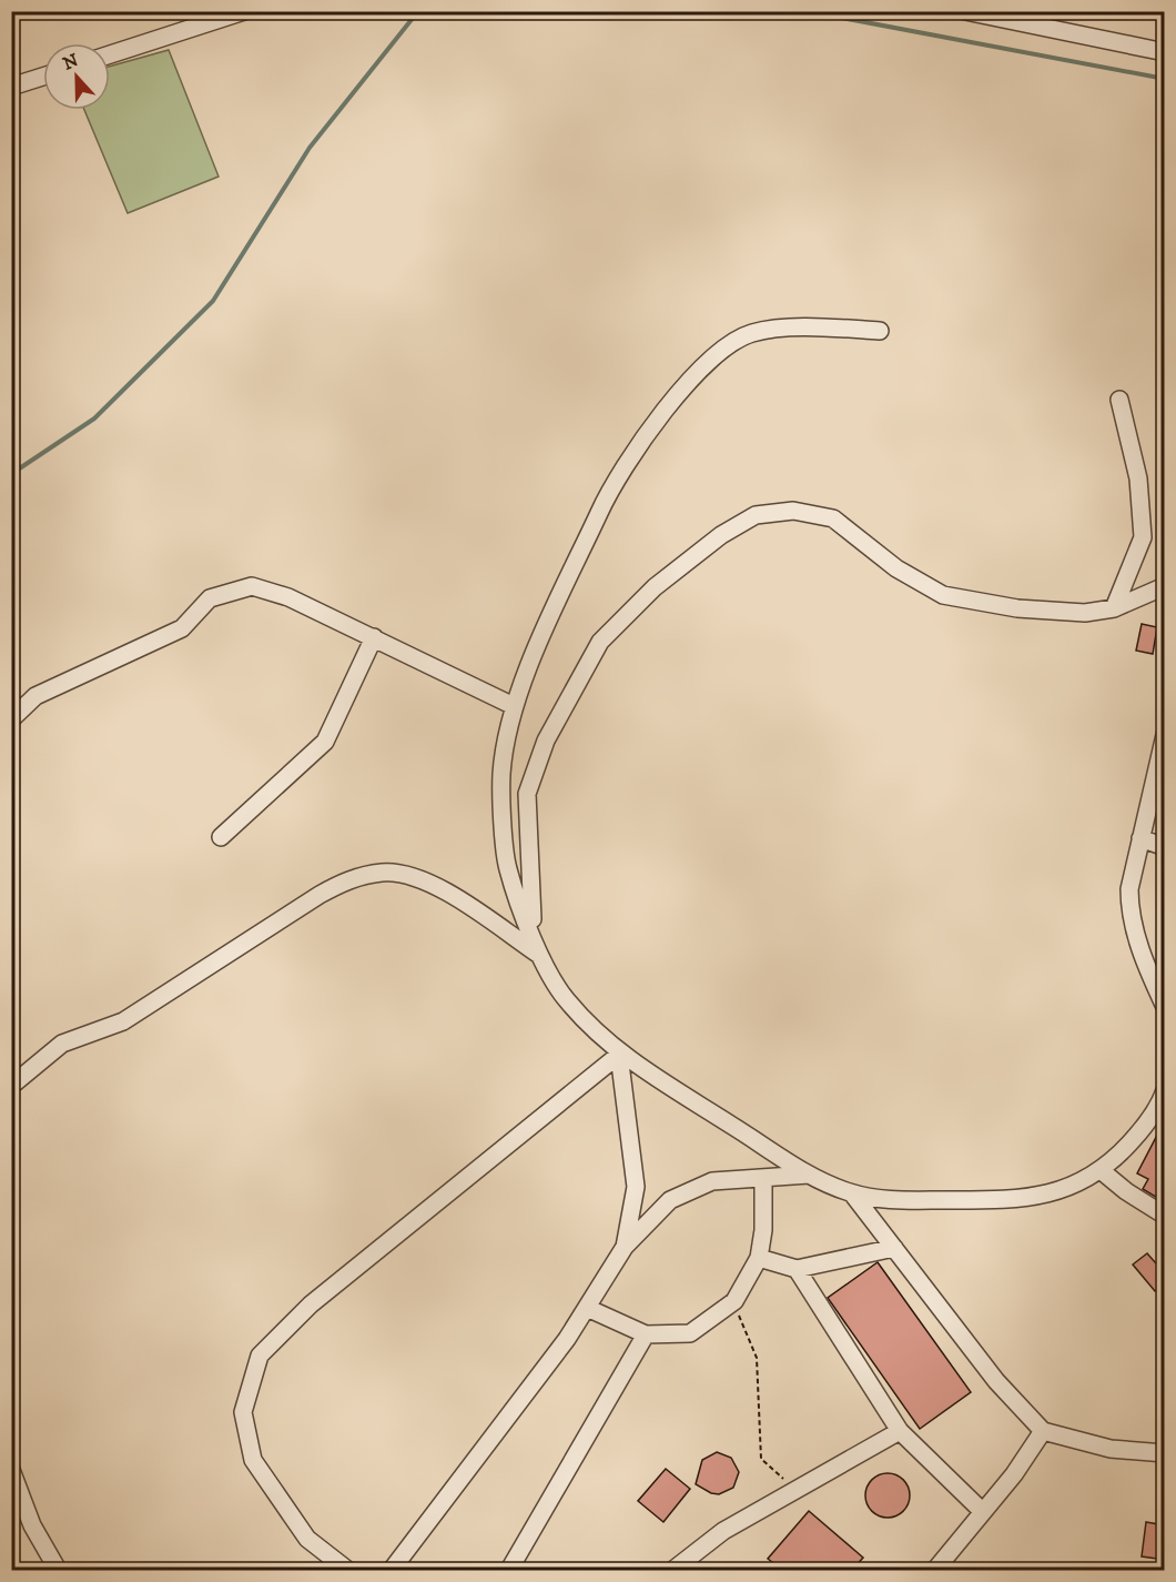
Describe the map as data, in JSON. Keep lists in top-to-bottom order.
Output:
{
  "north": "top"
}
